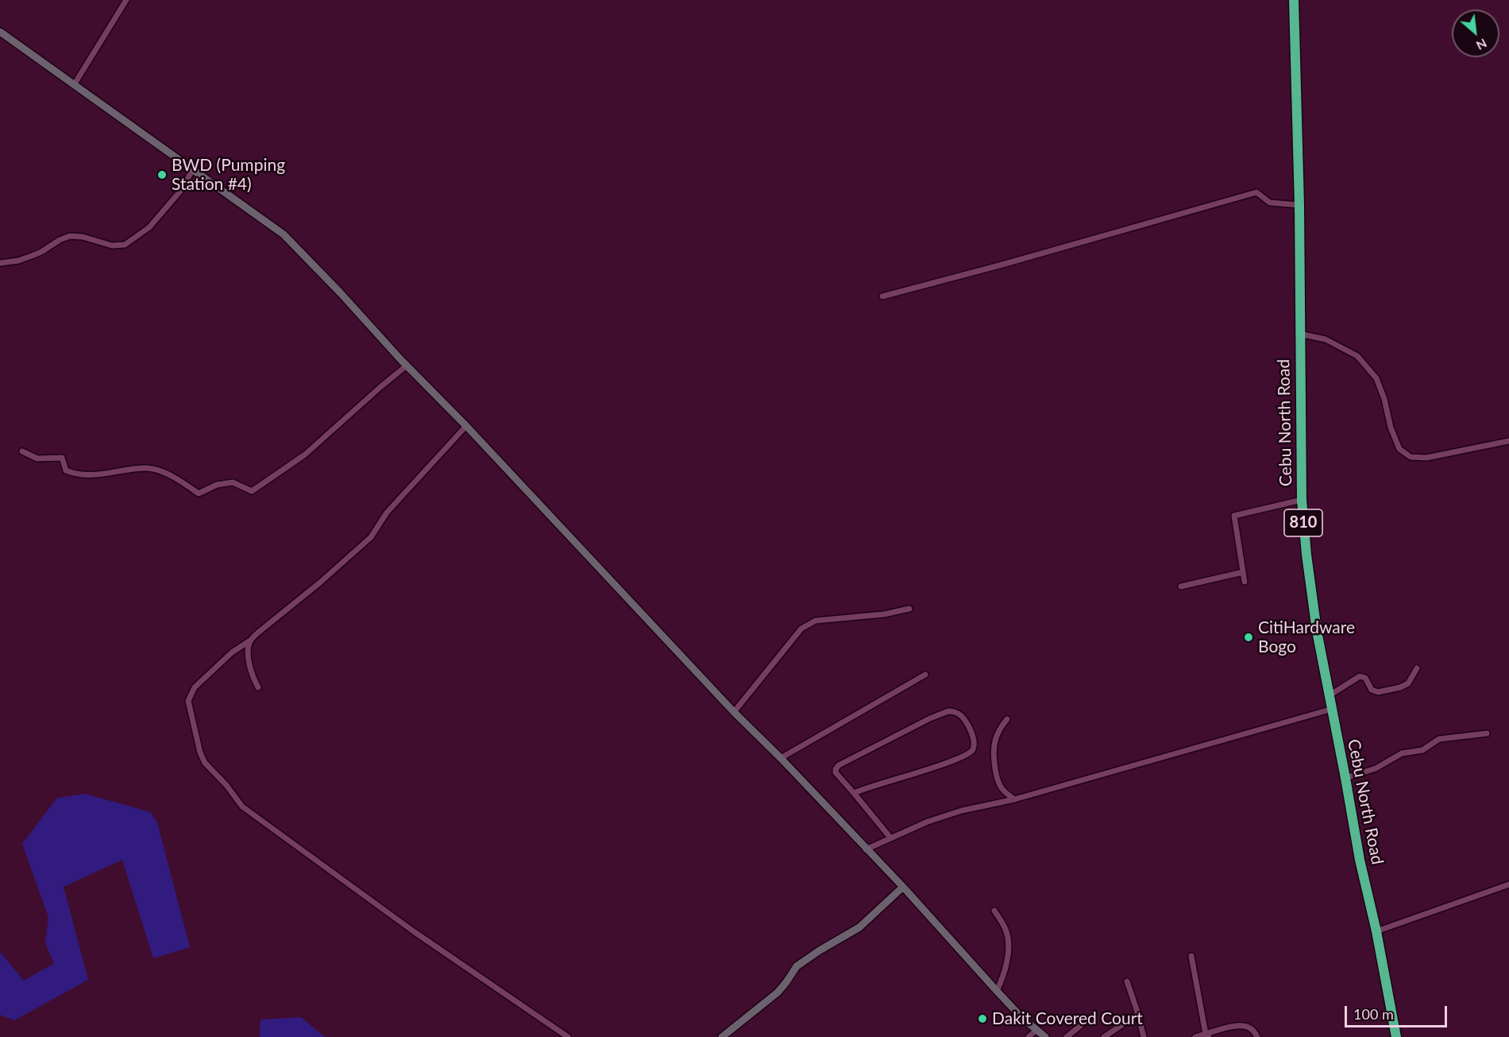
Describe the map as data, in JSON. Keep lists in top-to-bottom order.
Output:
{
  "streets": {
    "highway": ["Cebu North Road", "810"]
  },
  "places": ["BWD (Pumping Station #4)", "CitiHardware Bogo", "Dakit Covered Court"],
  "scale_bar": "100 m",
  "north": "bottom right"
}
